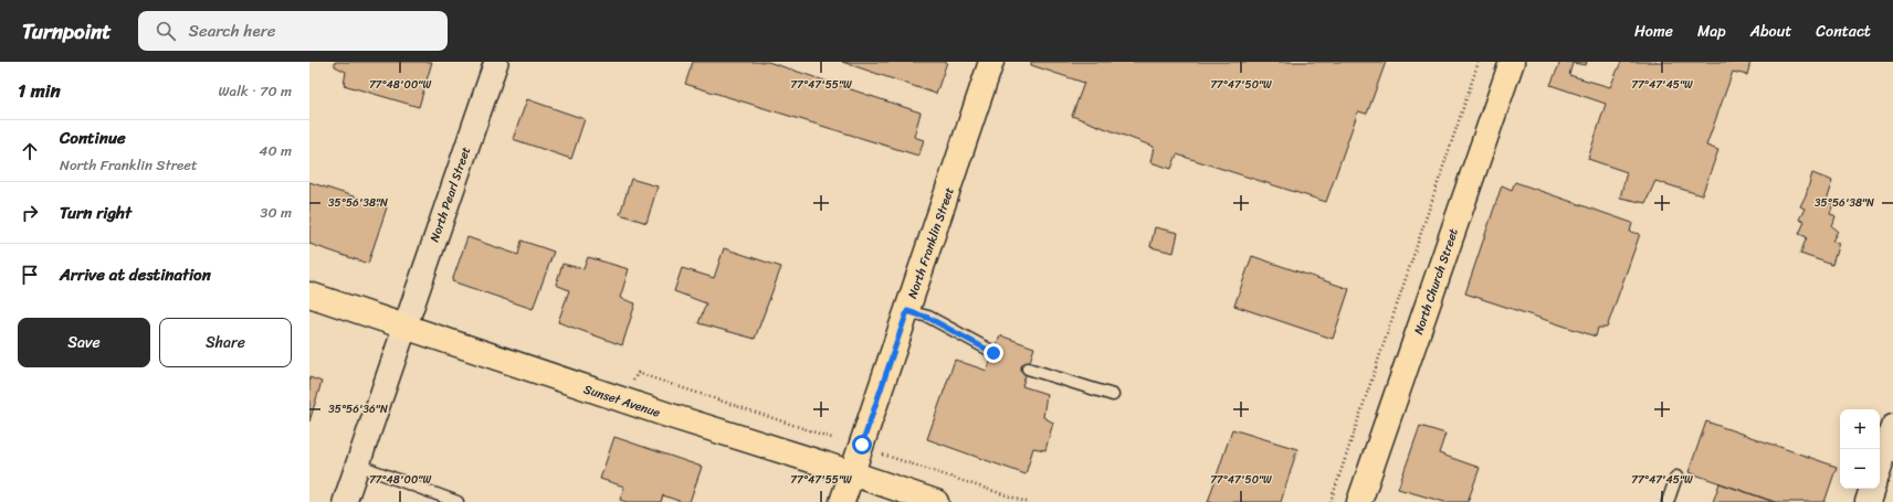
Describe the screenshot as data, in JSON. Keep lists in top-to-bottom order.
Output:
{
  "streets": {
    "main road": ["North Franklin Street", "North Church Street", "Sunset Avenue"],
    "street": ["North Pearl Street"]
  },
  "crossings": [
    ["North Pearl Street", "Sunset Avenue"],
    ["North Franklin Street", "Sunset Avenue"]
  ],
  "page": {
    "header": "Turnpoint",
    "search": "Search here",
    "nav": [
      "Home",
      "Map",
      "About",
      "Contact"
    ],
    "heading": ["1 min", "Walk · 70 m"],
    "list": [
      ["Continue", "North Franklin Street", "40 m"],
      ["Turn right", "30 m"],
      "Arrive at destination"
    ],
    "buttons": ["Save", "Share"],
    "map_buttons": ["+", "−"]
  },
  "coordinates": [
    "77°48'00\"W",
    "77°47'55\"W",
    "77°47'50\"W",
    "77°47'45\"W",
    "35°56'38\"N",
    "35°56'36\"N"
  ]
}
